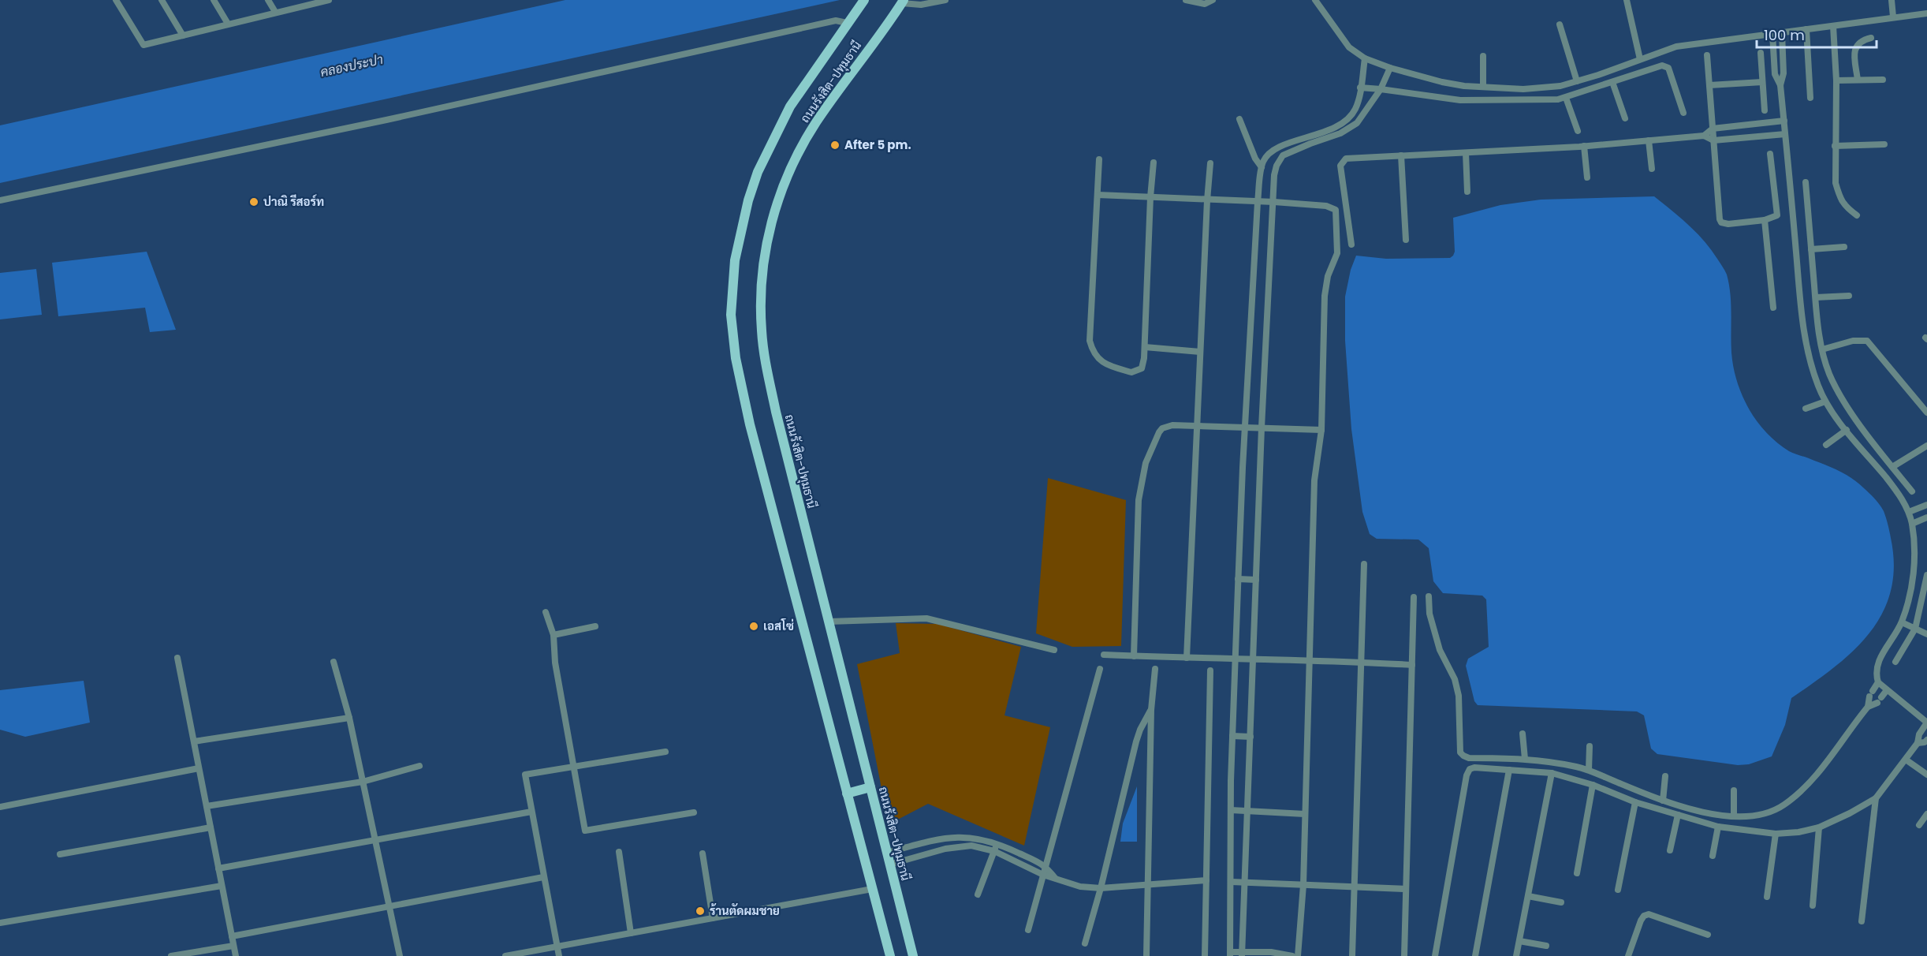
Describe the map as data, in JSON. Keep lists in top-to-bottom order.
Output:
{
  "streets": {
    "main road": ["ถนนรังสิต-ปทุมธานี"]
  },
  "water": ["คลองประปา"],
  "places": [
    "After 5 pm.",
    "ปาณิ รีสอร์ท",
    "เอสโซ่",
    "ร้านตัดผมชาย"
  ],
  "scale_bar": "100 m"
}
